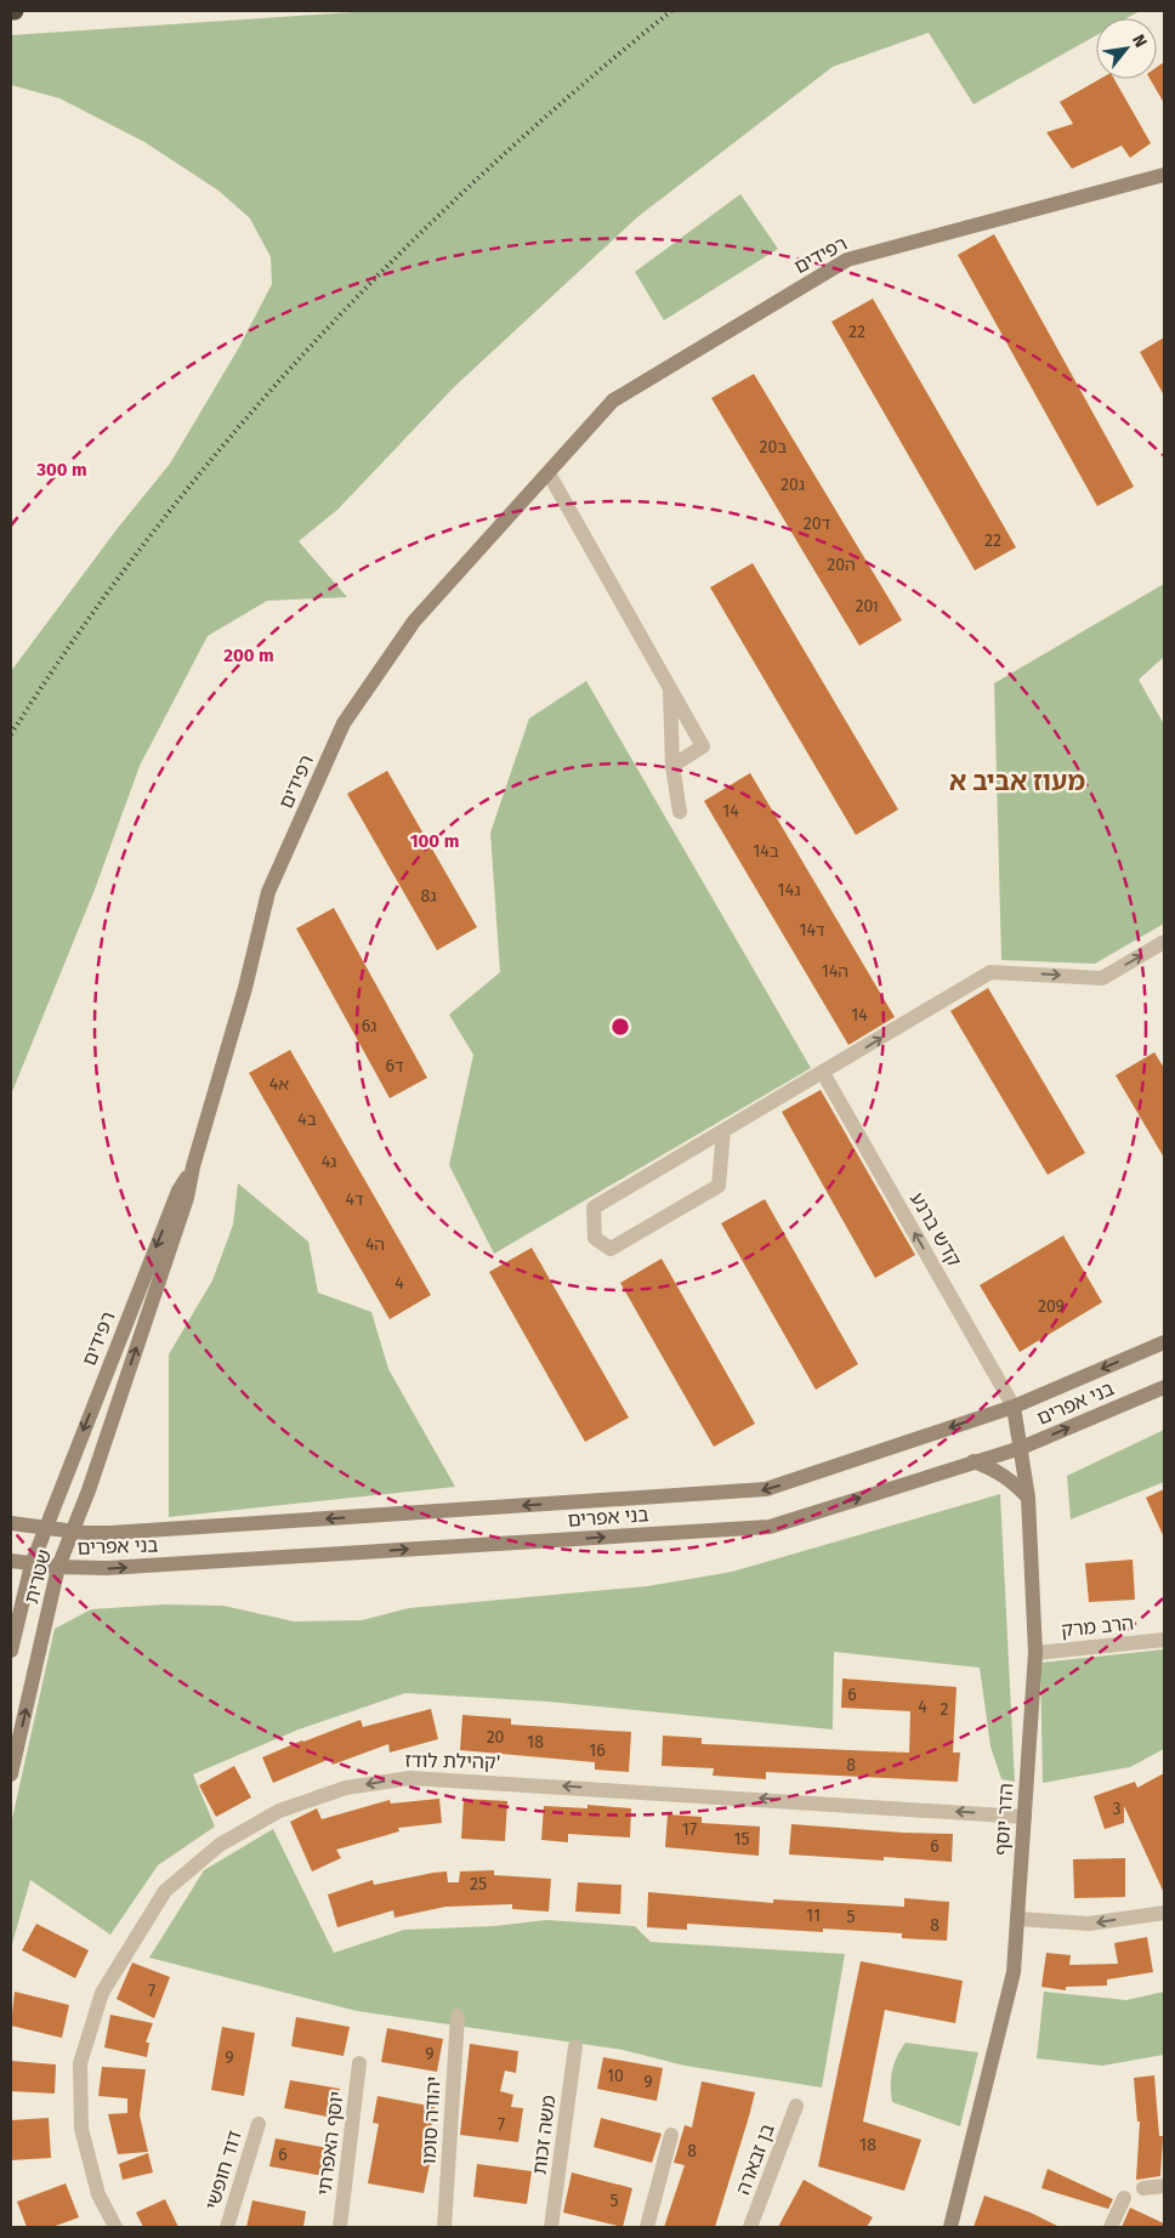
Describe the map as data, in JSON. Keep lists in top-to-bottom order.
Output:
{
  "streets": {
    "street": [
      "רפידים",
      "קדש ברנע",
      "בני אפרים",
      "שטרית",
      "הרב מרק",
      "קהילת לודז'",
      "הדר יוסף",
      "יהודה סומו",
      "משה זכות",
      "יוסף האפרתי",
      "בן זבארה",
      "דוד חופשי"
    ]
  },
  "crossings": [
    ["רפידים", "בני אפרים"],
    ["רפידים", "שטרית"],
    ["קדש ברנע", "בני אפרים"],
    ["קדש ברנע", "הדר יוסף"],
    ["בני אפרים", "שטרית"],
    ["בני אפרים", "הדר יוסף"],
    ["הרב מרק", "הדר יוסף"],
    ["קהילת לודז'", "הדר יוסף"]
  ],
  "one_way": ["קדש ברנע"],
  "districts": ["מעוז אביב א"],
  "house_numbers": [
    "22",
    "20ב",
    "20ג",
    "20ד",
    "22",
    "20ה",
    "20ו",
    "14",
    "14ב",
    "14ג",
    "8ג",
    "14ד",
    "14ה",
    "14",
    "6ג",
    "6ד",
    "4א",
    "4ב",
    "4ג",
    "4ד",
    "4ה",
    "4",
    "209",
    "6",
    "4",
    "2",
    "20",
    "18",
    "16",
    "8",
    "3",
    "17",
    "15",
    "6",
    "25",
    "11",
    "5",
    "8",
    "7",
    "9",
    "9",
    "10",
    "9",
    "7",
    "18",
    "8",
    "6",
    "5"
  ],
  "north": "top right",
  "rings": ["300 m", "200 m", "100 m"]
}
